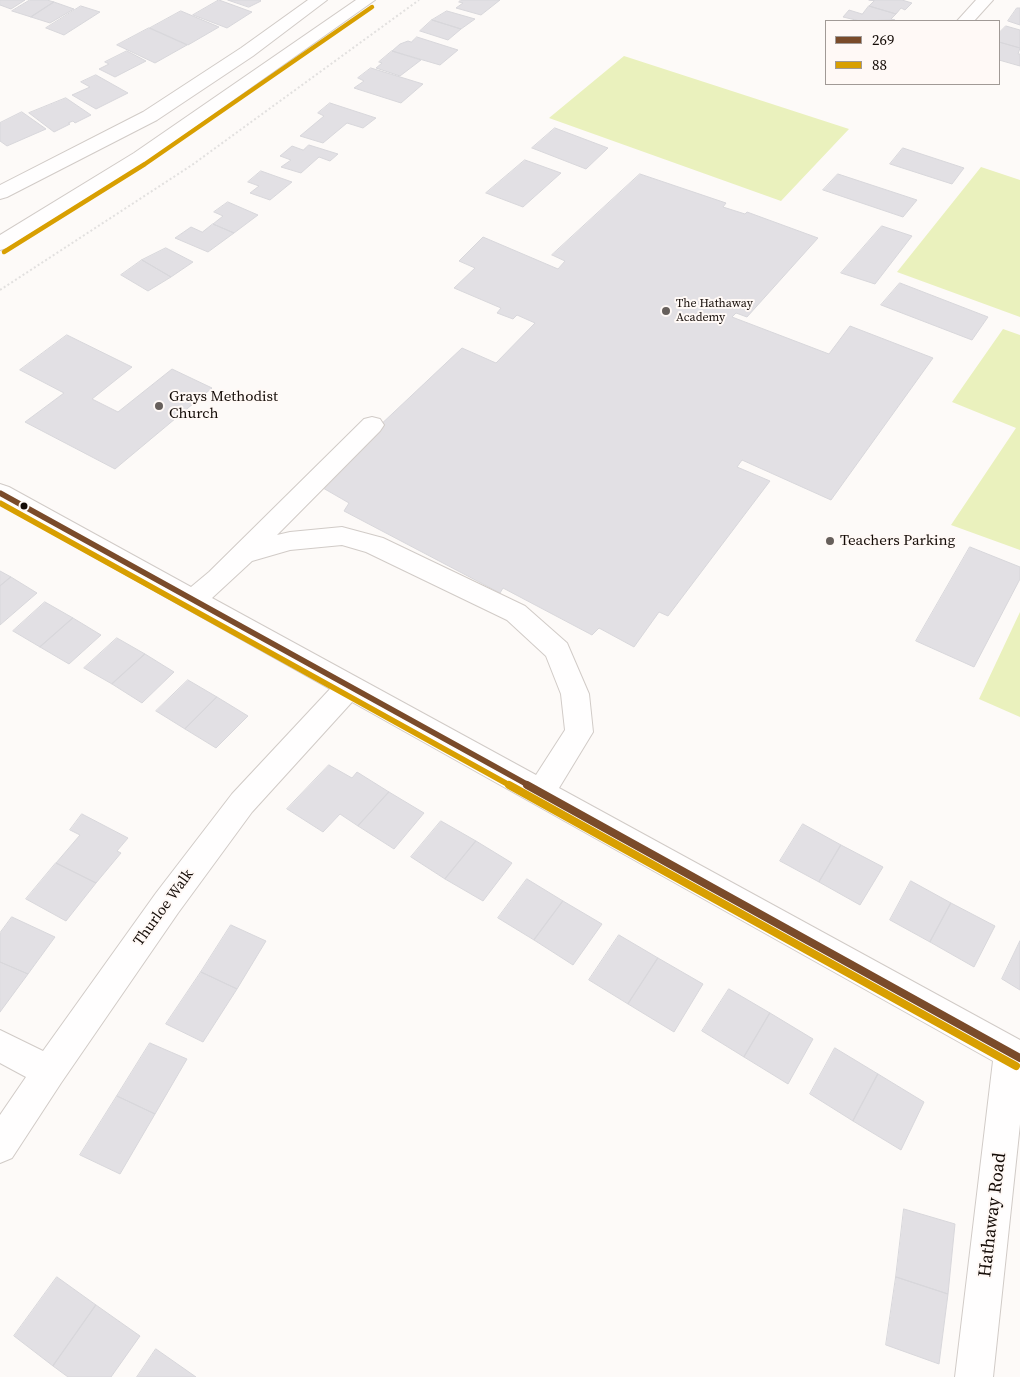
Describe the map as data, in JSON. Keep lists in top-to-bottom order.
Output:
{
  "streets": {
    "street": ["Thurloe Walk", "Hathaway Road"]
  },
  "crossings": [
    ["Thurloe Walk", "Hathaway Road"]
  ],
  "places": ["The Hathaway Academy", "Grays Methodist Church", "Teachers Parking"],
  "lines": ["transit line 88", "transit line 269"],
  "legend": ["269", "88"]
}
